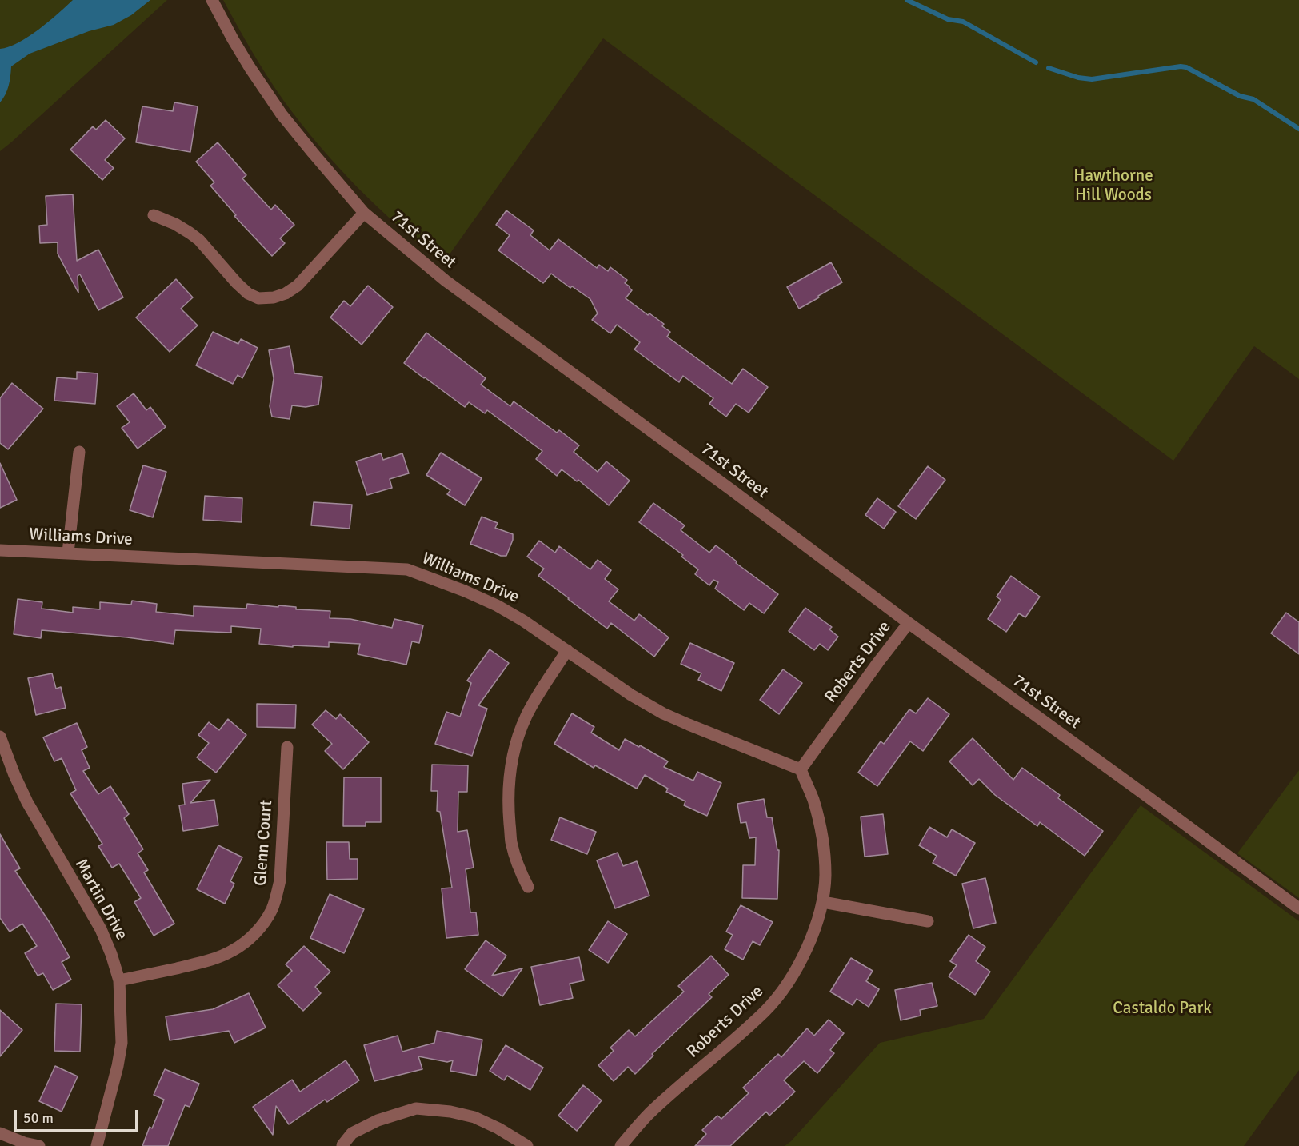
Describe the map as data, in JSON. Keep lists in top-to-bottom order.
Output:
{
  "streets": {
    "street": [
      "71st Street",
      "Williams Drive",
      "Roberts Drive",
      "Glenn Court",
      "Martin Drive"
    ]
  },
  "crossings": [
    ["71st Street", "Roberts Drive"],
    ["Williams Drive", "Roberts Drive"],
    ["Glenn Court", "Martin Drive"]
  ],
  "parks": ["Hawthorne Hill Woods", "Castaldo Park"],
  "scale_bar": "50 m"
}
